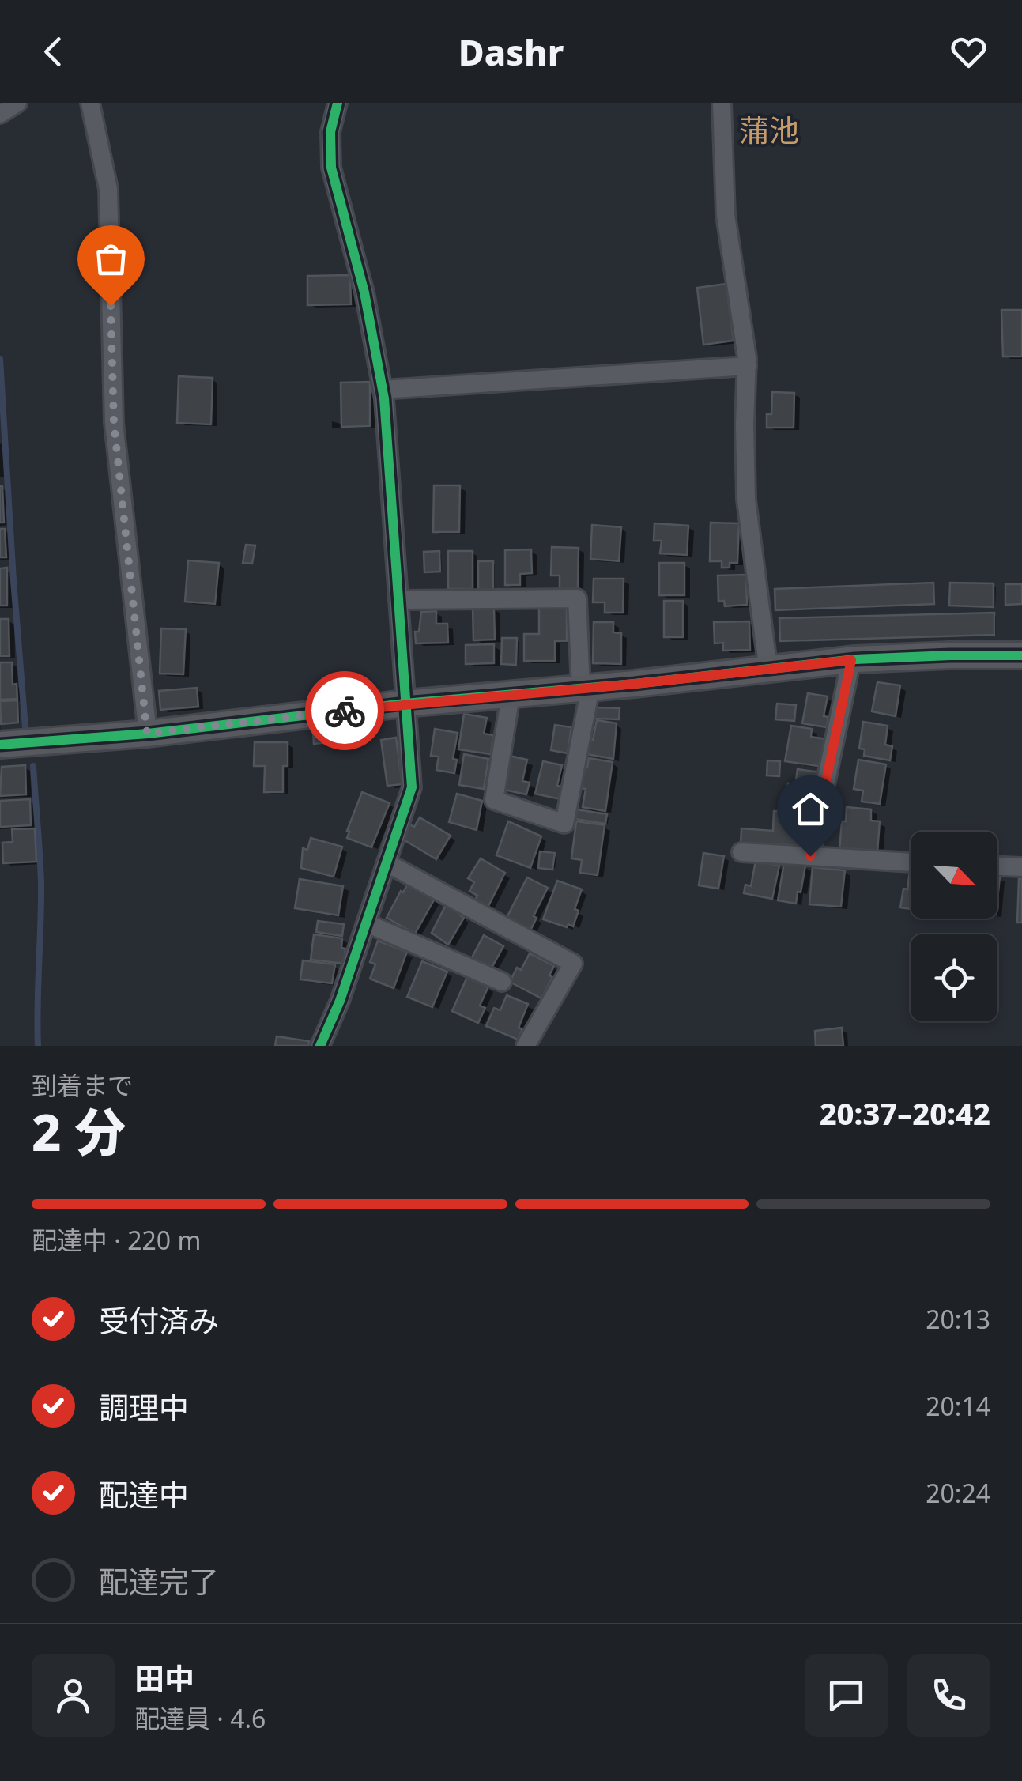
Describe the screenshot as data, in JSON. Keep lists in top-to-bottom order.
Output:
{
  "districts": ["蒲池"],
  "north": "bottom right",
  "page": {
    "header": "Dashr",
    "heading": ["2 分", "到着まで", "20:37–20:42"],
    "panel": ["田中", "配達員 · 4.6"],
    "bar": "配達中 · 220 m",
    "list": [
      ["受付済み", "20:13"],
      ["調理中", "20:14"],
      ["配達中", "20:24"],
      "配達完了"
    ]
  }
}
